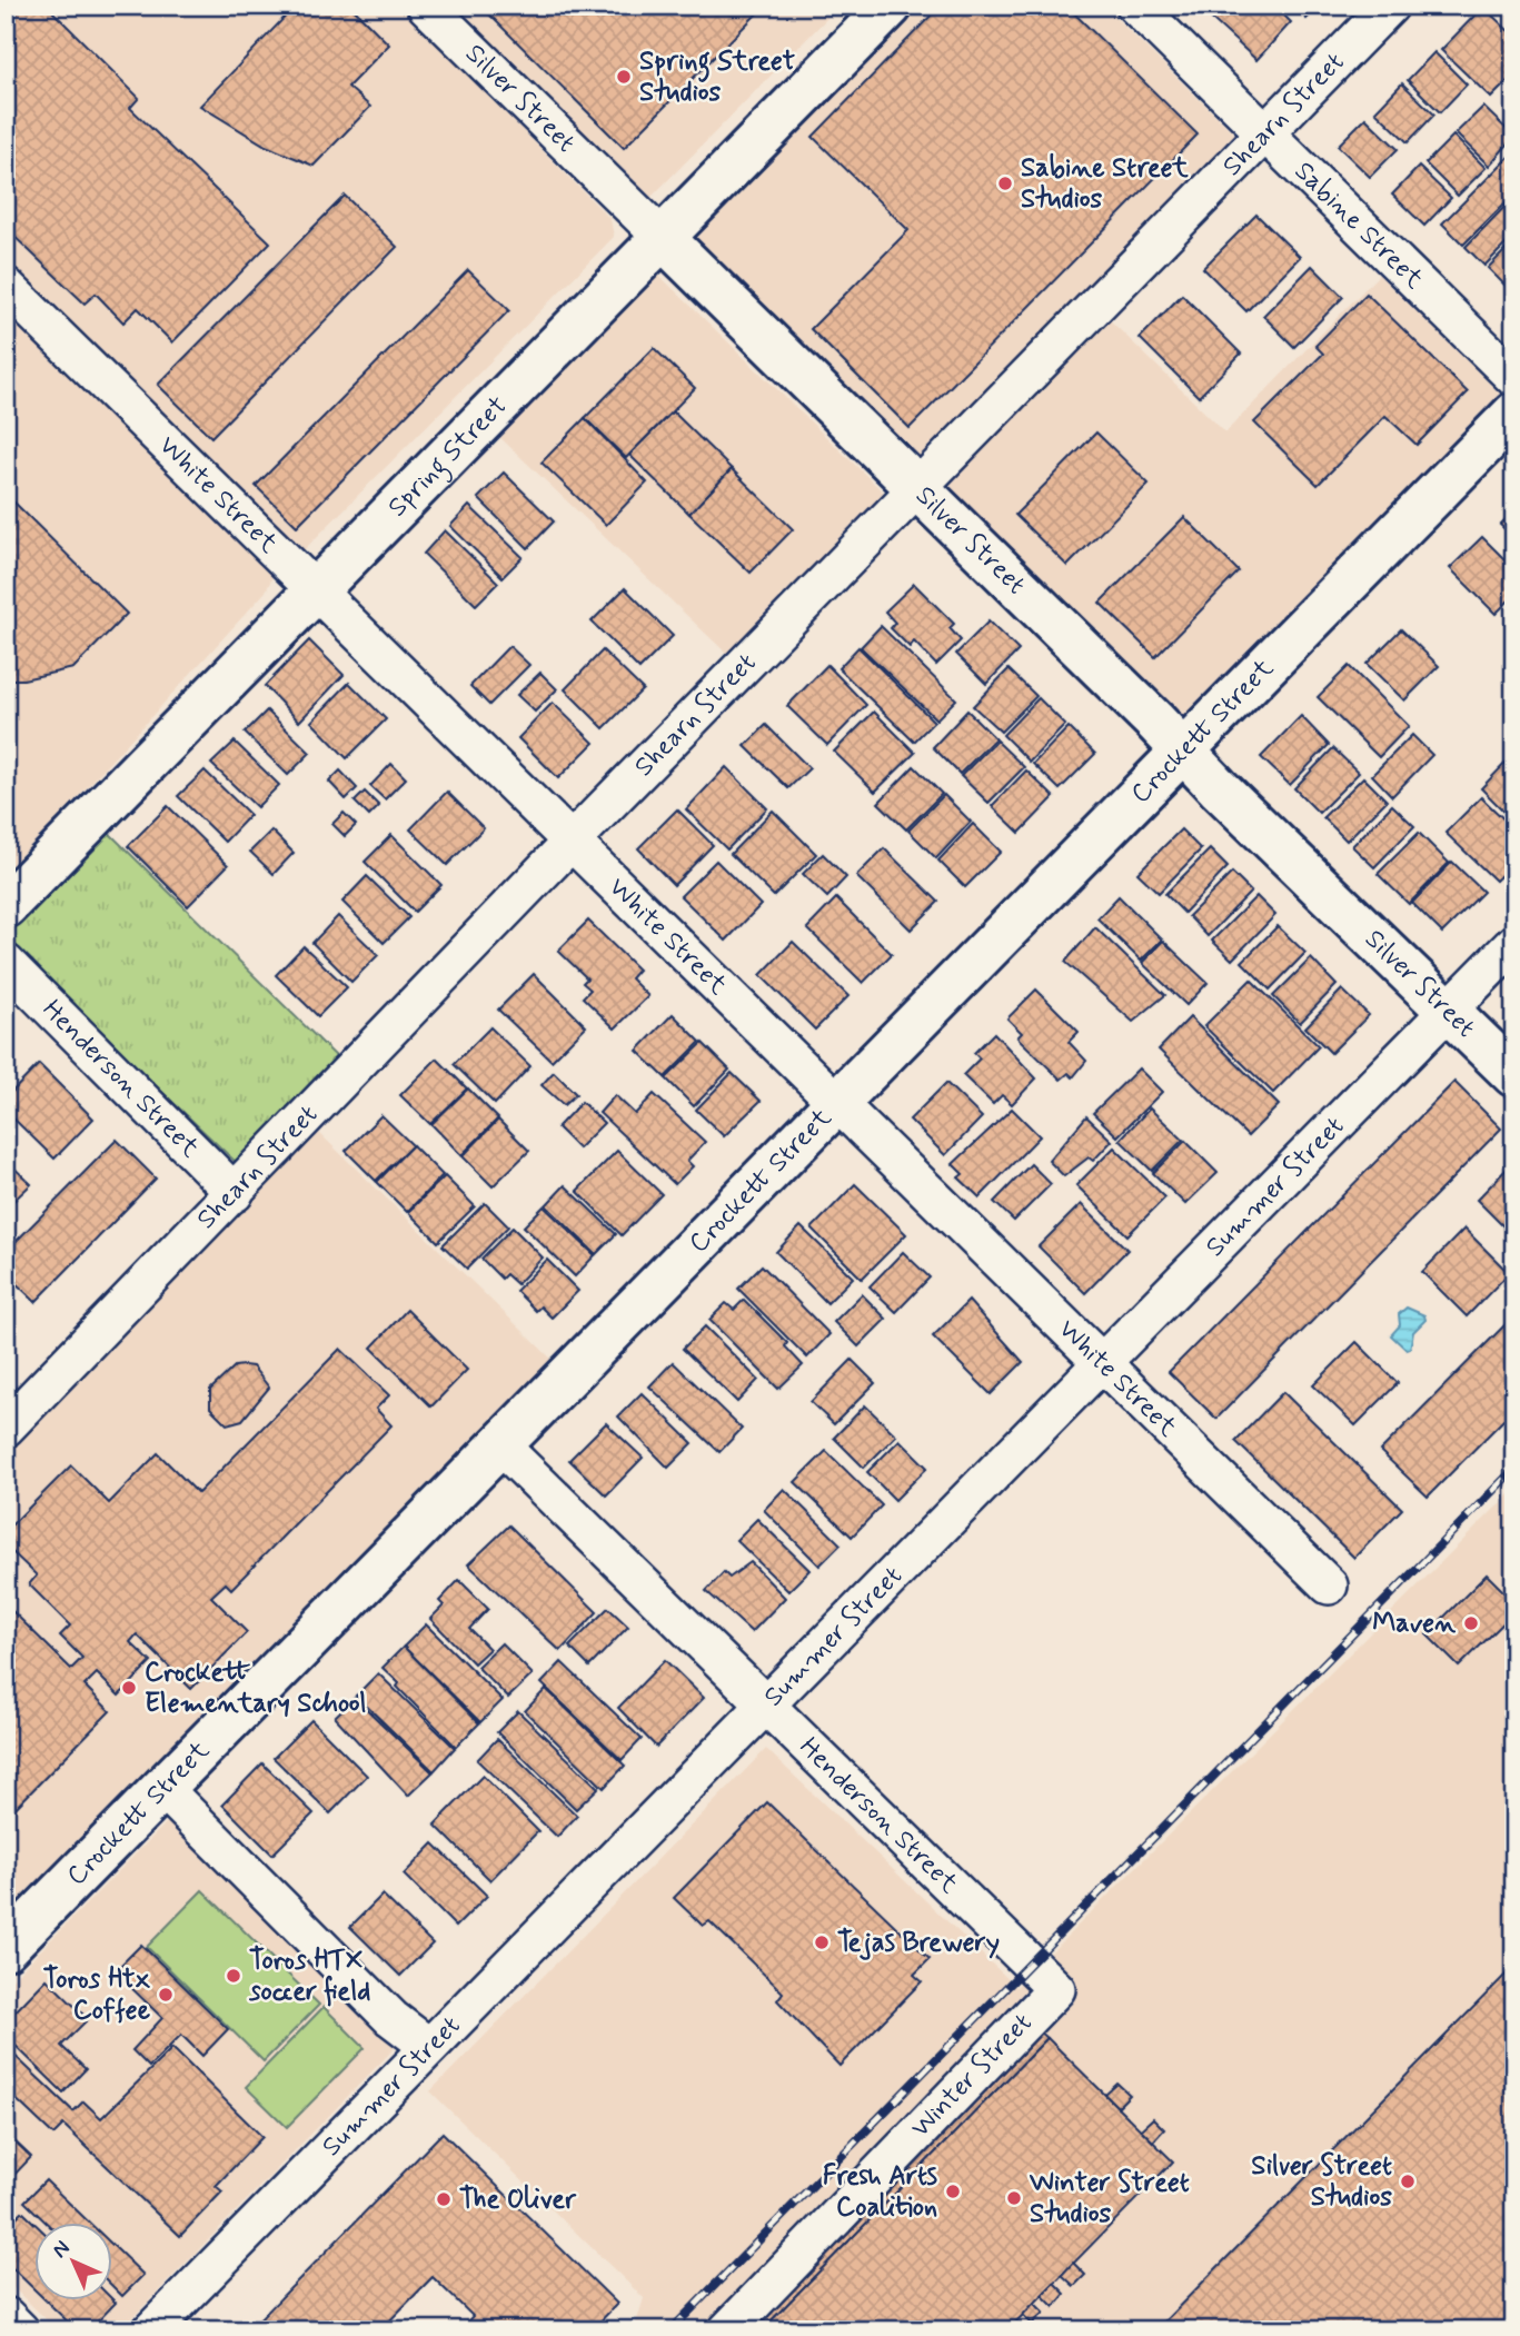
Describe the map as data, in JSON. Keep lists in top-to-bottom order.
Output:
{
  "streets": {
    "street": [
      "Silver Street",
      "Shearn Street",
      "Sabine Street",
      "Spring Street",
      "White Street",
      "Crockett Street",
      "Henderson Street",
      "Summer Street",
      "Winter Street"
    ]
  },
  "crossings": [
    ["Silver Street", "Shearn Street"],
    ["Silver Street", "Spring Street"],
    ["Silver Street", "Crockett Street"],
    ["Silver Street", "Summer Street"],
    ["Shearn Street", "Sabine Street"],
    ["Shearn Street", "White Street"],
    ["Shearn Street", "Henderson Street"],
    ["Spring Street", "White Street"],
    ["White Street", "Crockett Street"],
    ["White Street", "Summer Street"],
    ["Crockett Street", "Henderson Street"],
    ["Henderson Street", "Summer Street"],
    ["Henderson Street", "Winter Street"]
  ],
  "places": [
    "Spring Street Studios",
    "Sabine Street Studios",
    "Maven",
    "Crockett Elementary School",
    "Tejas Brewery",
    "Toros HTX soccer field",
    "Toros Htx Coffee",
    "Silver Street Studios",
    "Fresh Arts Coalition",
    "Winter Street Studios",
    "The Oliver"
  ],
  "north": "top left"
}
